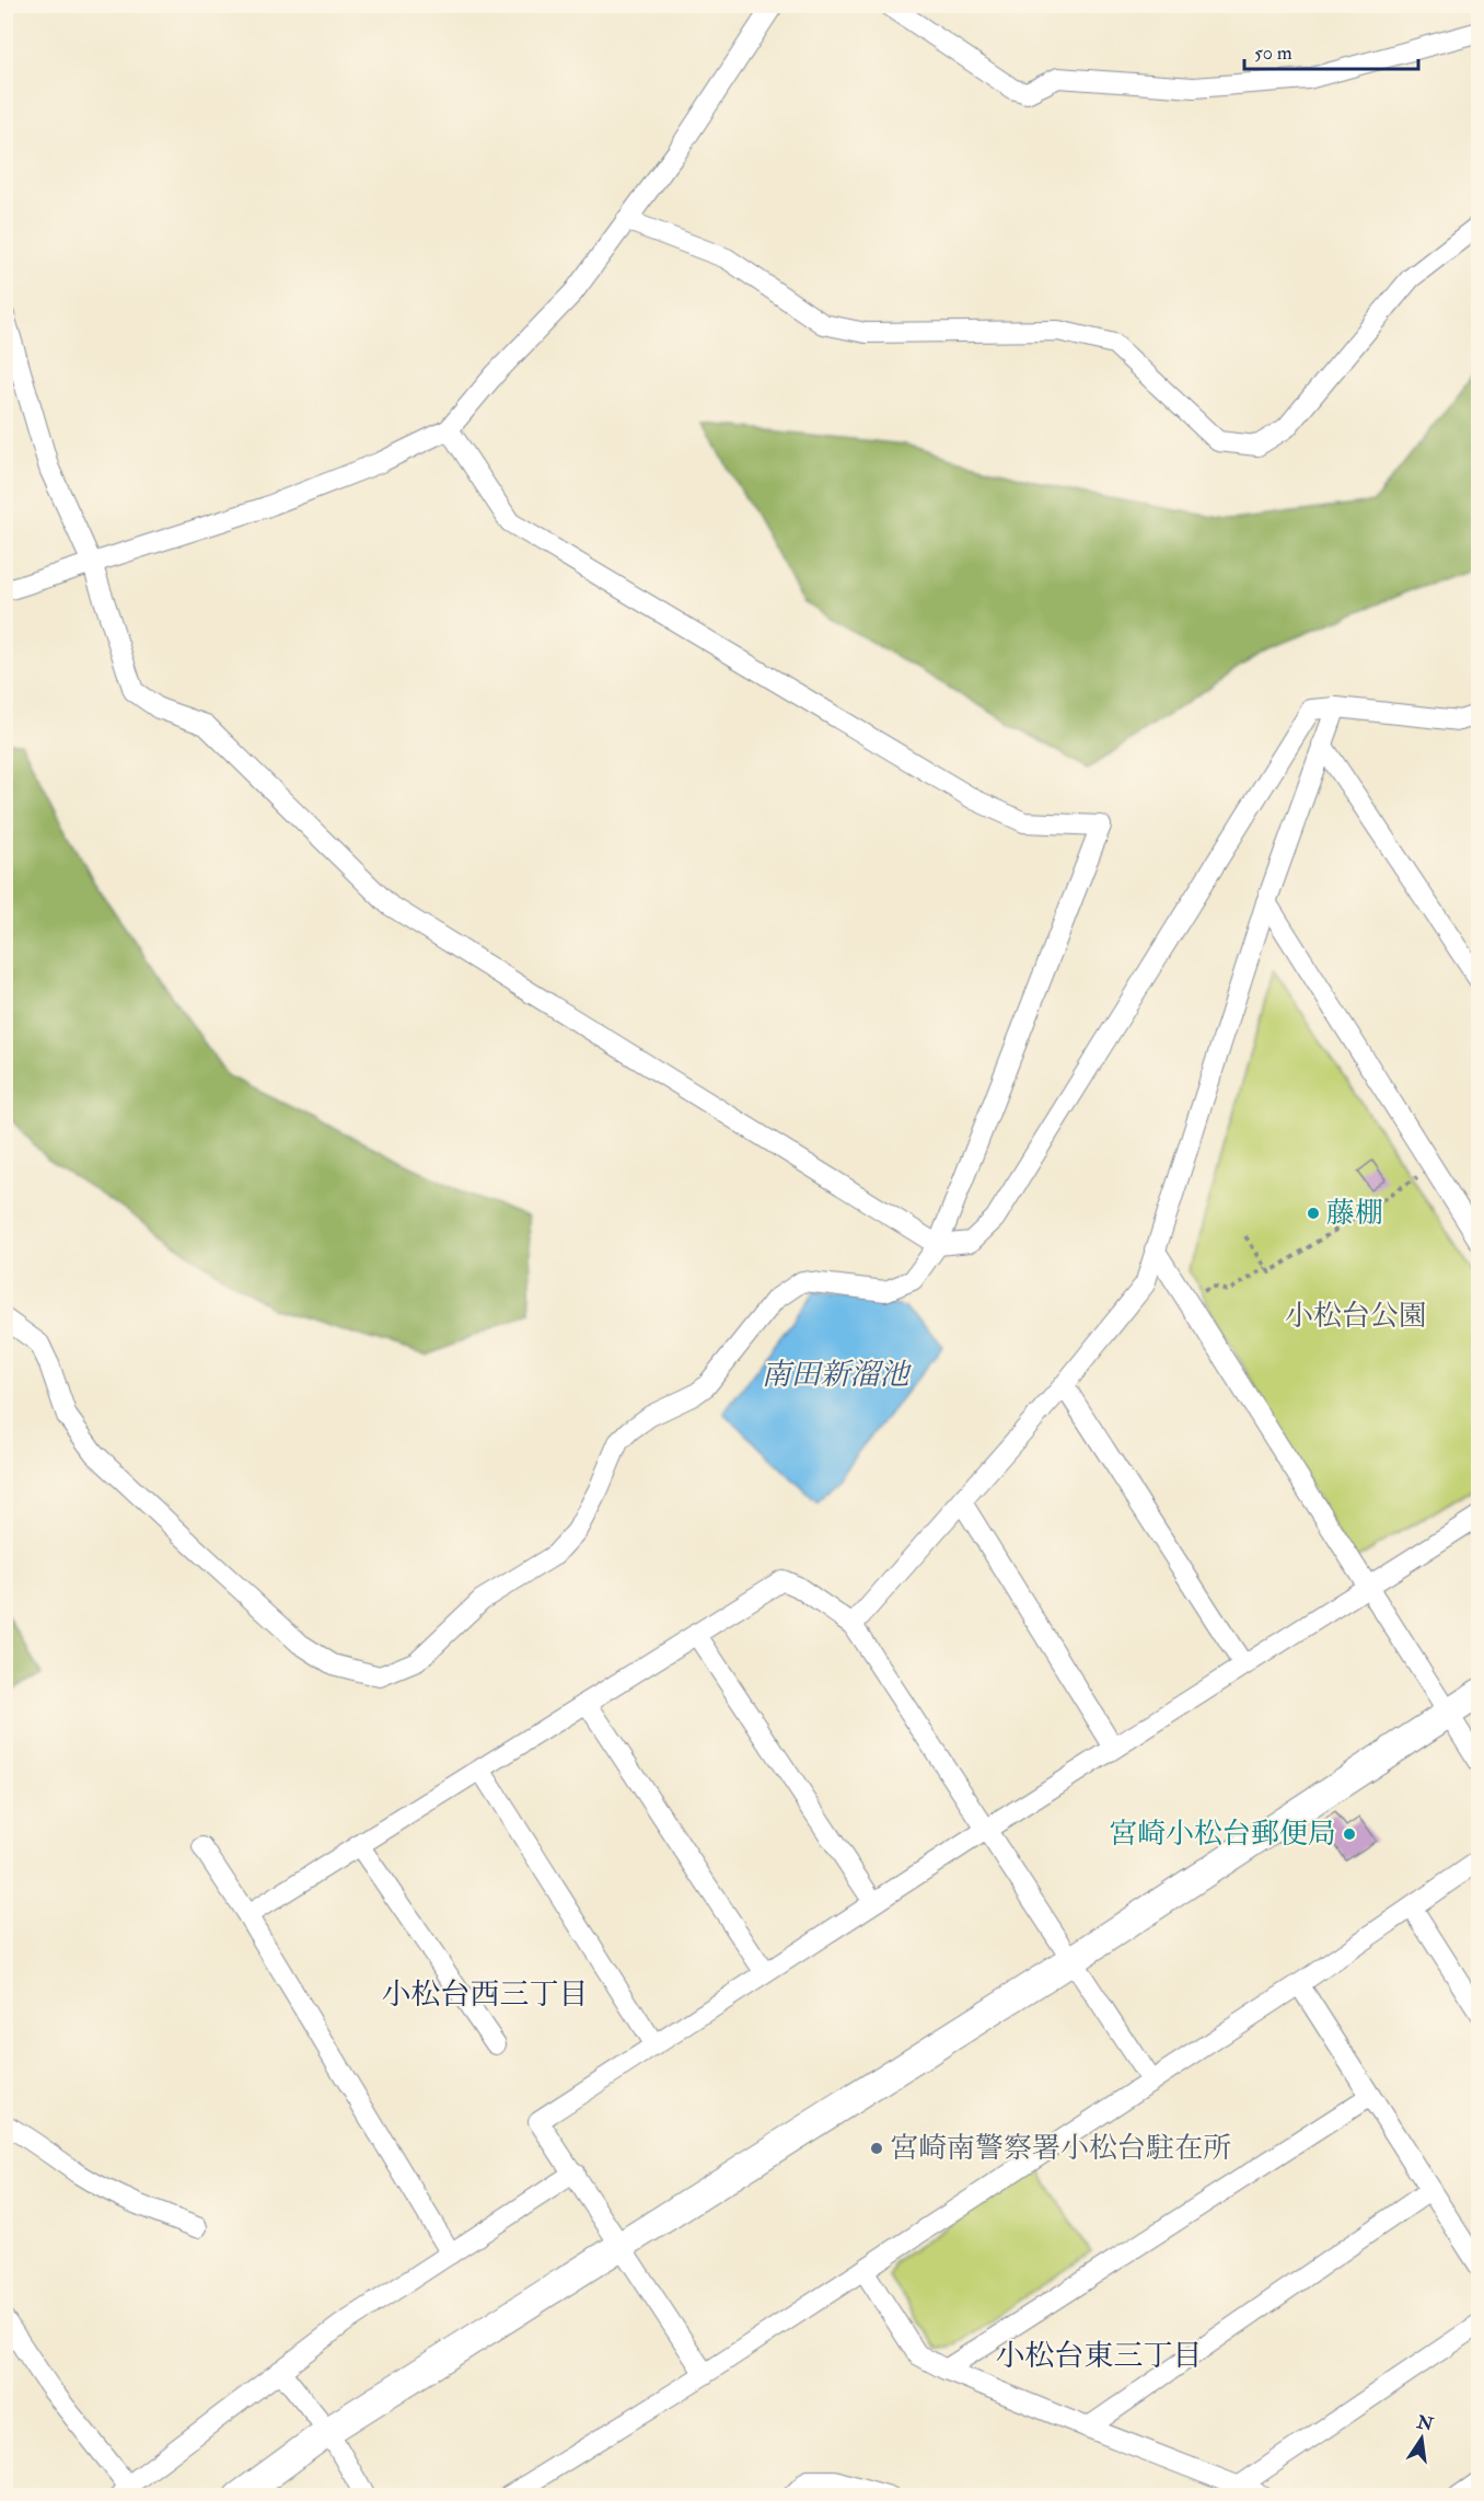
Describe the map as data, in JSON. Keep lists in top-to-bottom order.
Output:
{
  "districts": ["小松台西三丁目", "小松台東三丁目"],
  "water": ["南田新溜池"],
  "parks": ["小松台公園"],
  "places": ["藤棚", "宮崎小松台郵便局", "宮崎南警察署小松台駐在所"],
  "scale_bar": "50 m",
  "north": "top"
}
